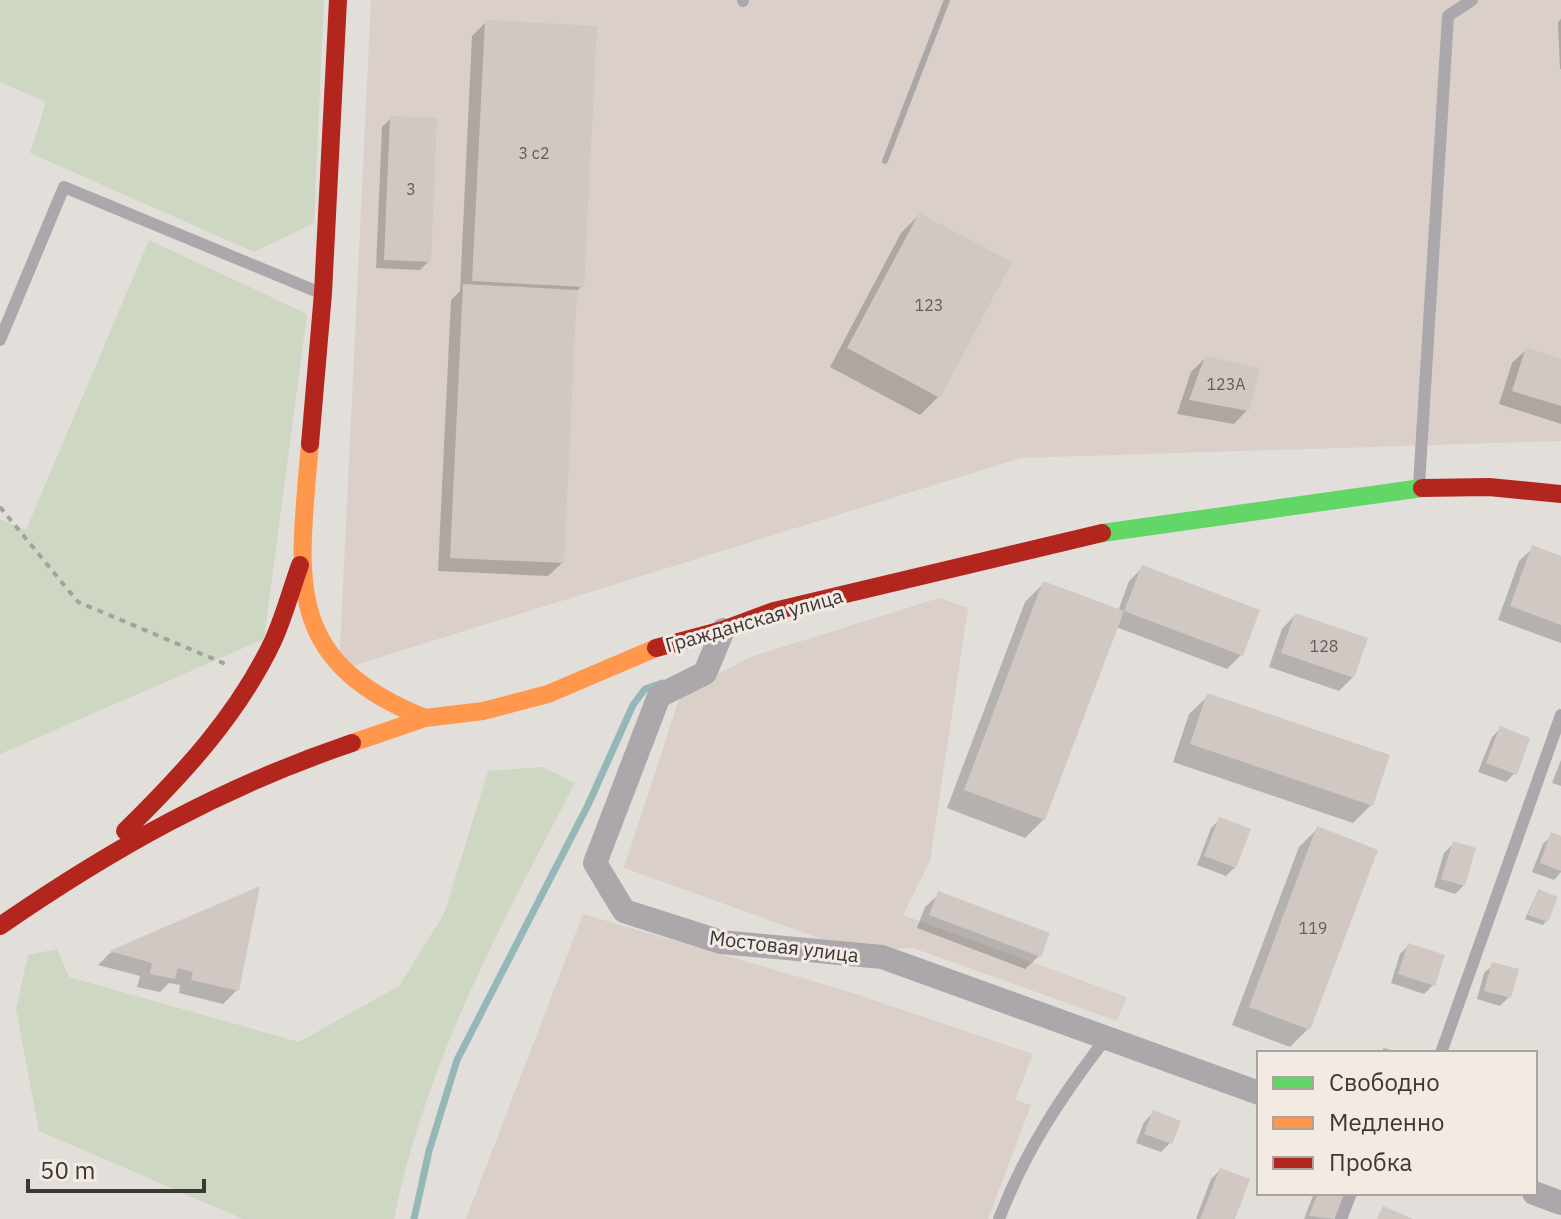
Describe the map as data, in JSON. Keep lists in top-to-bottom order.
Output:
{
  "streets": {
    "street": ["Гражданская улица", "Мостовая улица"]
  },
  "crossings": [
    ["Гражданская улица", "Мостовая улица"]
  ],
  "house_numbers": [
    "3 с2",
    "3",
    "123",
    "123А",
    "128",
    "119"
  ],
  "legend": ["Свободно", "Медленно", "Пробка"],
  "scale_bar": "50 m"
}
